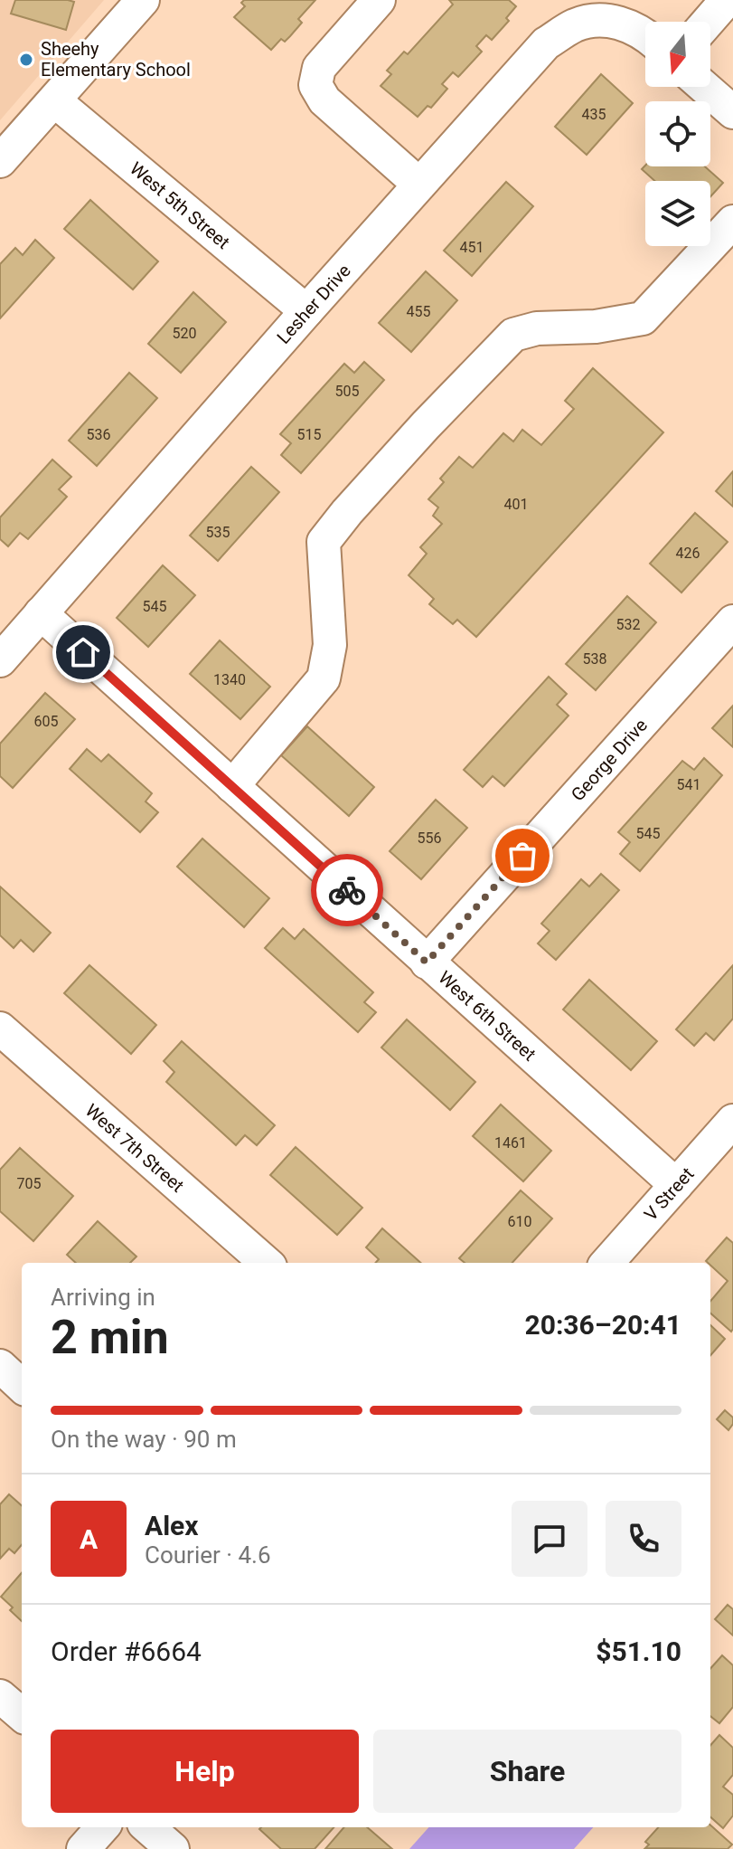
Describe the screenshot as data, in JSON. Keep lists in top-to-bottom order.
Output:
{
  "streets": {
    "street": [
      "West 5th Street",
      "Lesher Drive",
      "George Drive",
      "West 6th Street",
      "West 7th Street",
      "V Street"
    ]
  },
  "crossings": [
    ["West 5th Street", "Lesher Drive"],
    ["Lesher Drive", "West 6th Street"],
    ["George Drive", "West 6th Street"],
    ["West 6th Street", "V Street"]
  ],
  "places": ["Sheehy Elementary School"],
  "house_numbers": [
    "435",
    "451",
    "455",
    "520",
    "505",
    "536",
    "515",
    "401",
    "535",
    "426",
    "545",
    "532",
    "538",
    "1340",
    "605",
    "541",
    "545",
    "556",
    "1461",
    "705",
    "610"
  ],
  "north": "bottom",
  "page": {
    "heading": ["2 min", "Arriving in", "20:36–20:41"],
    "panel": [
      "Alex",
      "Courier · 4.6",
      "Order #6664",
      "$51.10"
    ],
    "bar": "On the way · 90 m",
    "round": "A",
    "buttons": ["Help", "Share"]
  }
}
